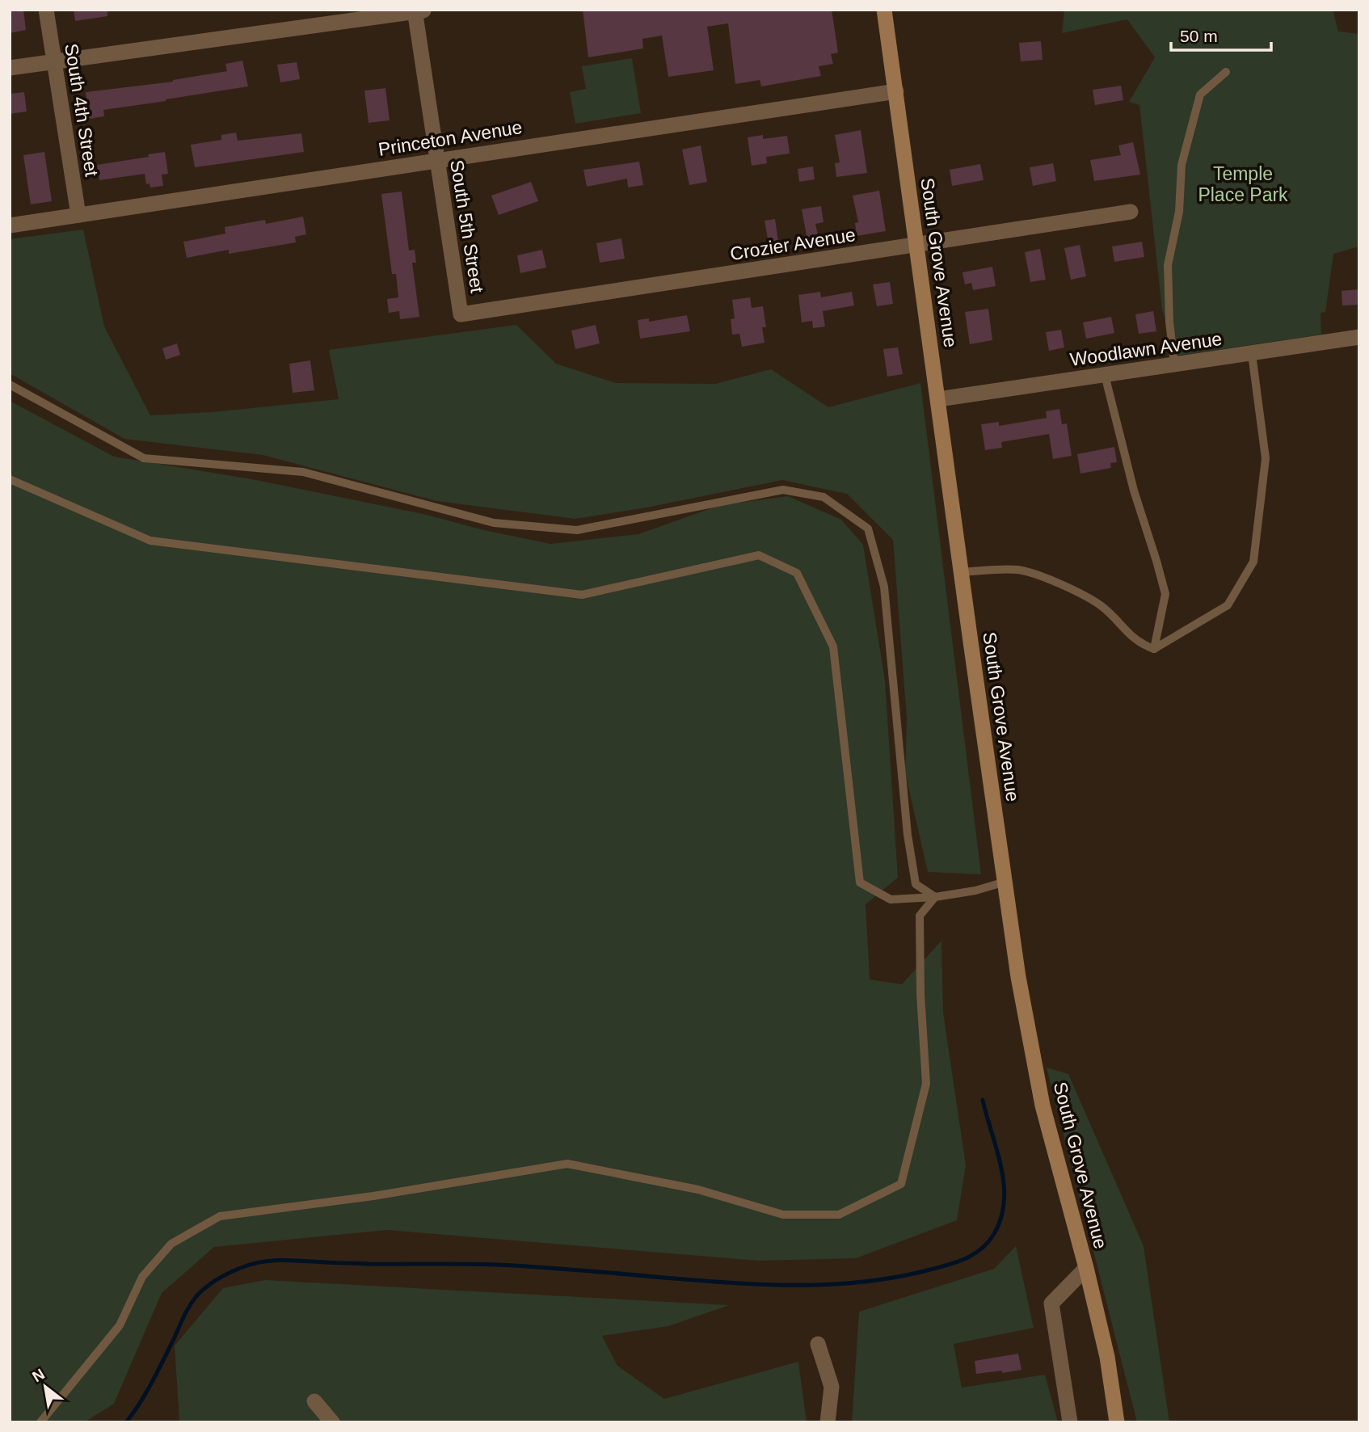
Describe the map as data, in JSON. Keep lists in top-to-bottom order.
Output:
{
  "streets": {
    "main road": ["South Grove Avenue"],
    "street": [
      "South 4th Street",
      "Princeton Avenue",
      "South 5th Street",
      "Crozier Avenue",
      "Woodlawn Avenue"
    ]
  },
  "crossings": [
    ["South 4th Street", "Princeton Avenue"],
    ["Princeton Avenue", "South 5th Street"],
    ["Princeton Avenue", "South Grove Avenue"],
    ["South 5th Street", "Crozier Avenue"],
    ["Crozier Avenue", "South Grove Avenue"],
    ["South Grove Avenue", "Woodlawn Avenue"]
  ],
  "parks": ["Temple Place Park"],
  "scale_bar": "50 m",
  "north": "top left"
}
